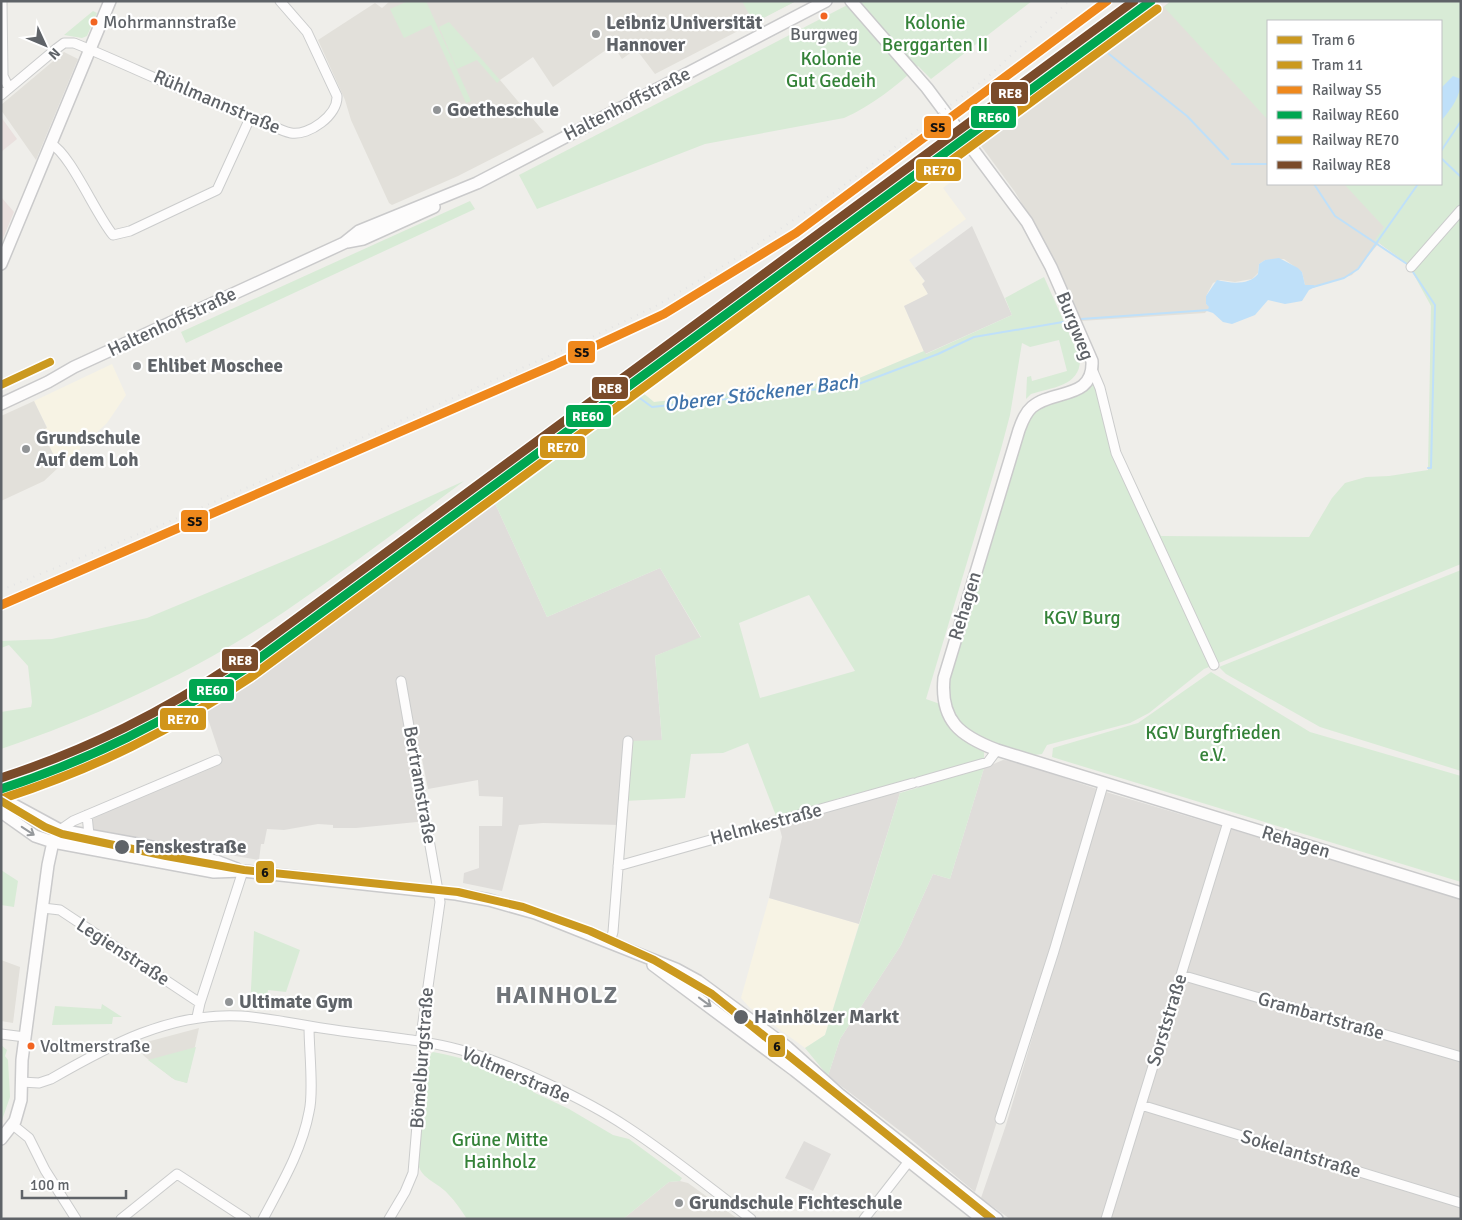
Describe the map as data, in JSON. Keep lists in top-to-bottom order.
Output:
{
  "streets": {
    "street": [
      "Rühlmannstraße",
      "Haltenhoffstraße",
      "Burgweg",
      "Rehagen",
      "Bertramstraße",
      "Helmkestraße",
      "Legienstraße",
      "Grambartstraße",
      "Sorststraße",
      "Bömelburgstraße",
      "Voltmerstraße",
      "Sokelantstraße"
    ]
  },
  "crossings": [
    ["Burgweg", "Rehagen"],
    ["Rehagen", "Helmkestraße"],
    ["Rehagen", "Sorststraße"],
    ["Bertramstraße", "Bömelburgstraße"],
    ["Grambartstraße", "Sorststraße"],
    ["Sorststraße", "Sokelantstraße"],
    ["Bömelburgstraße", "Voltmerstraße"]
  ],
  "districts": ["HAINHOLZ"],
  "water": ["Oberer Stöckener Bach"],
  "parks": [
    "Kolonie Berggarten II",
    "Kolonie Gut Gedeih",
    "KGV Burg",
    "KGV Burgfrieden e.V.",
    "Grüne Mitte Hainholz"
  ],
  "places": [
    "Burgweg",
    "Mohrmannstraße",
    "Leibniz Universität Hannover",
    "Goetheschule",
    "Ehlibet Moschee",
    "Grundschule Auf dem Loh",
    "Fenskestraße",
    "Ultimate Gym",
    "Hainhölzer Markt",
    "Voltmerstraße",
    "Grundschule Fichteschule"
  ],
  "lines": [
    "rail line S5",
    "rail line RE60",
    "rail line RE8",
    "rail line RE70",
    "tram line 11",
    "tram line 6"
  ],
  "legend": [
    "Tram 6",
    "Tram 11",
    "Railway S5",
    "Railway RE60",
    "Railway RE70",
    "Railway RE8"
  ],
  "scale_bar": "100 m",
  "north": "bottom right"
}
